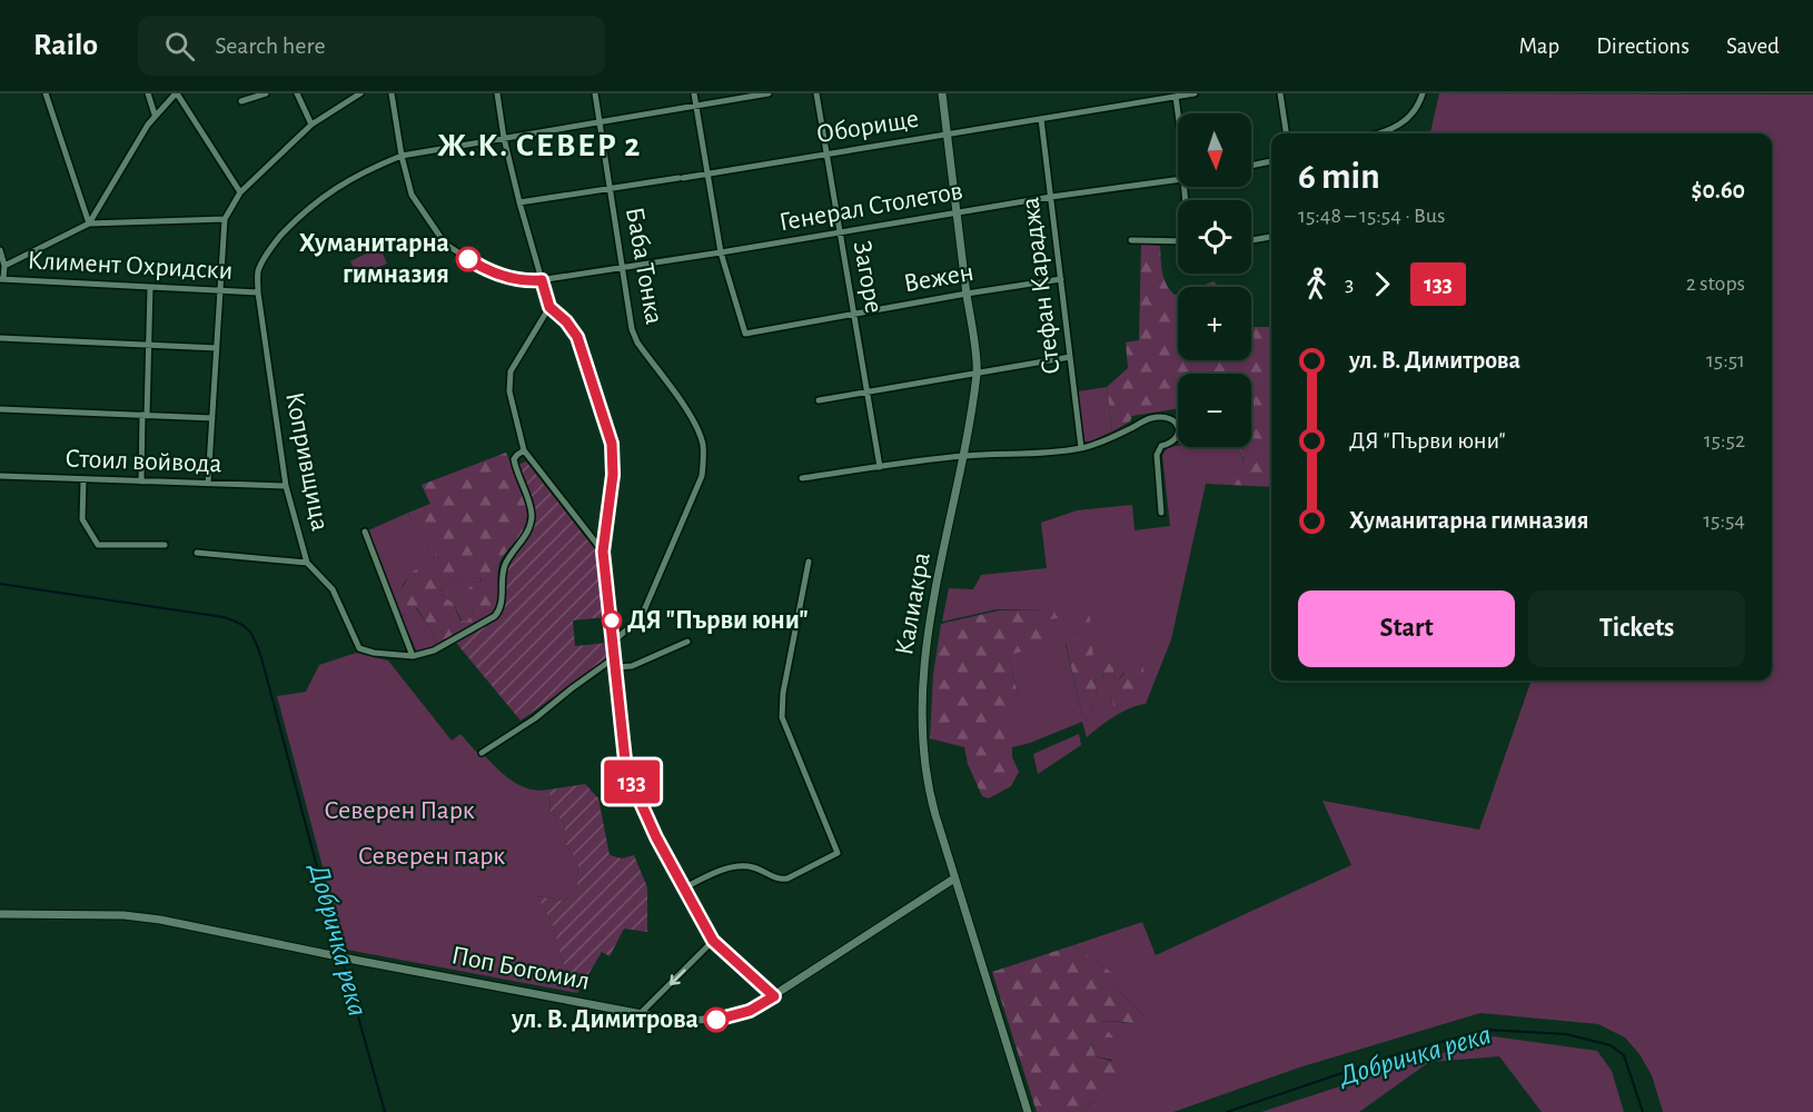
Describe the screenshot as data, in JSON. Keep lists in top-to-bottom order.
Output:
{
  "streets": {
    "street": [
      "Оборище",
      "Генерал Столетов",
      "Климент Охридски",
      "Баба Тонка",
      "Загоре",
      "Вежен",
      "Стефан Караджа",
      "Стоил войвода",
      "Копривщица",
      "Калиакра",
      "Поп Богомил"
    ]
  },
  "crossings": [
    ["Оборище", "Баба Тонка"],
    ["Оборище", "Загоре"],
    ["Оборище", "Стефан Караджа"],
    ["Оборище", "Калиакра"],
    ["Генерал Столетов", "Баба Тонка"],
    ["Генерал Столетов", "Загоре"],
    ["Генерал Столетов", "Вежен"],
    ["Генерал Столетов", "Стефан Караджа"],
    ["Генерал Столетов", "Копривщица"],
    ["Генерал Столетов", "Калиакра"],
    ["Климент Охридски", "Копривщица"],
    ["Баба Тонка", "Копривщица"],
    ["Загоре", "Вежен"],
    ["Вежен", "Стефан Караджа"],
    ["Вежен", "Калиакра"],
    ["Стоил войвода", "Копривщица"],
    ["Калиакра", "Поп Богомил"]
  ],
  "districts": ["Ж.К. СЕВЕР 2"],
  "water": ["Добричка река"],
  "parks": ["Северен Парк", "Северен парк"],
  "places": ["Хуманитарна гимназия", "ДЯ \"Първи юни\"", "ул. В. Димитрова"],
  "lines": ["bus line 133"],
  "north": "bottom",
  "page": {
    "header": "Railo",
    "search": "Search here",
    "nav": ["Map", "Directions", "Saved"],
    "on_map": "133",
    "map_buttons": ["+", "−"],
    "heading": ["6 min", "15:48 – 15:54 · Bus", "$0.60"],
    "legs": ["3", "133", "2 stops"],
    "list": [
      {
        "name": "ул. В. Димитрова",
        "value": "15:51"
      },
      {
        "name": "ДЯ \"Първи юни\"",
        "value": "15:52"
      },
      {
        "name": "Хуманитарна гимназия",
        "value": "15:54"
      }
    ],
    "buttons": ["Start", "Tickets"]
  }
}
